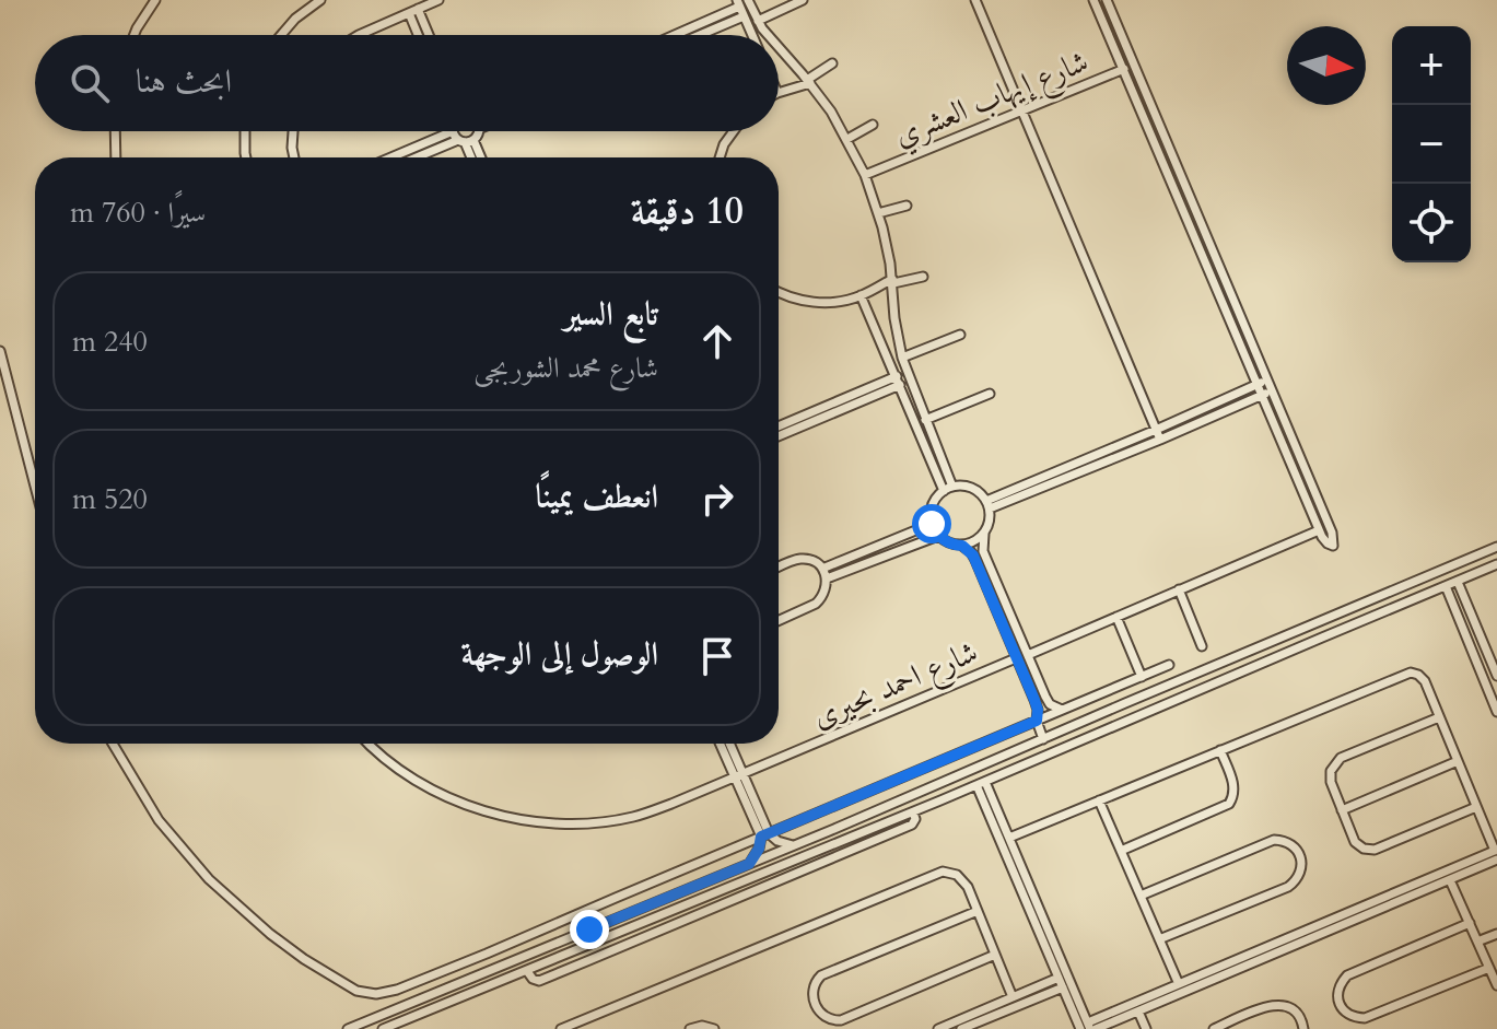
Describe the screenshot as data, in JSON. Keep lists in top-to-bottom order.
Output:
{
  "streets": {
    "street": ["شارع إيهاب العشري", "شارع احمد بحيرى"]
  },
  "north": "right",
  "page": {
    "map_buttons": ["+", "−"],
    "search": "ابحث هنا",
    "heading": ["10 دقيقة", "سيرًا · 760 m"],
    "list": [
      ["تابع السير", "شارع محمد الشوربجى", "240 m"],
      ["انعطف يمينًا", "520 m"],
      "الوصول إلى الوجهة"
    ]
  }
}
